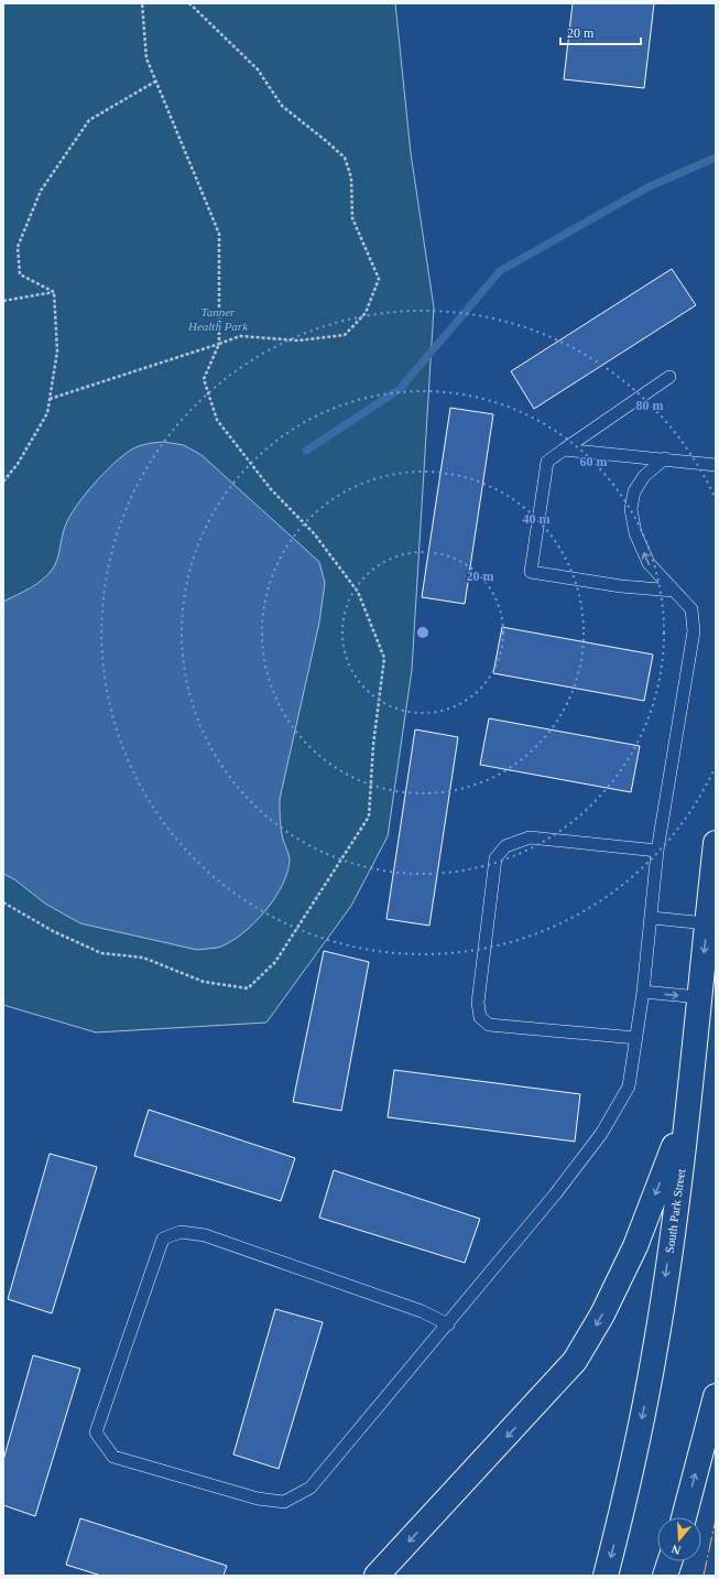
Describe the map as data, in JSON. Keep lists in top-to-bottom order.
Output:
{
  "streets": {
    "main road": ["South Park Street"]
  },
  "one_way": ["South Park Street"],
  "parks": ["Tanner Health Park"],
  "scale_bar": "20 m",
  "north": "bottom",
  "rings": [
    "80 m",
    "60 m",
    "40 m",
    "20 m"
  ]
}
